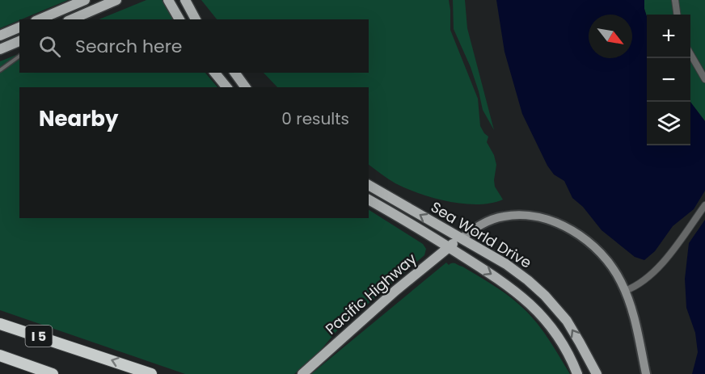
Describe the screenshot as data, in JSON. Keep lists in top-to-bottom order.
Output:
{
  "streets": {
    "highway": ["I 5"],
    "main road": ["Sea World Drive", "Pacific Highway"]
  },
  "crossings": [
    ["Sea World Drive", "Pacific Highway"]
  ],
  "north": "bottom right",
  "page": {
    "map_buttons": ["+", "−"],
    "search": "Search here",
    "heading": ["Nearby", "0 results"]
  }
}
